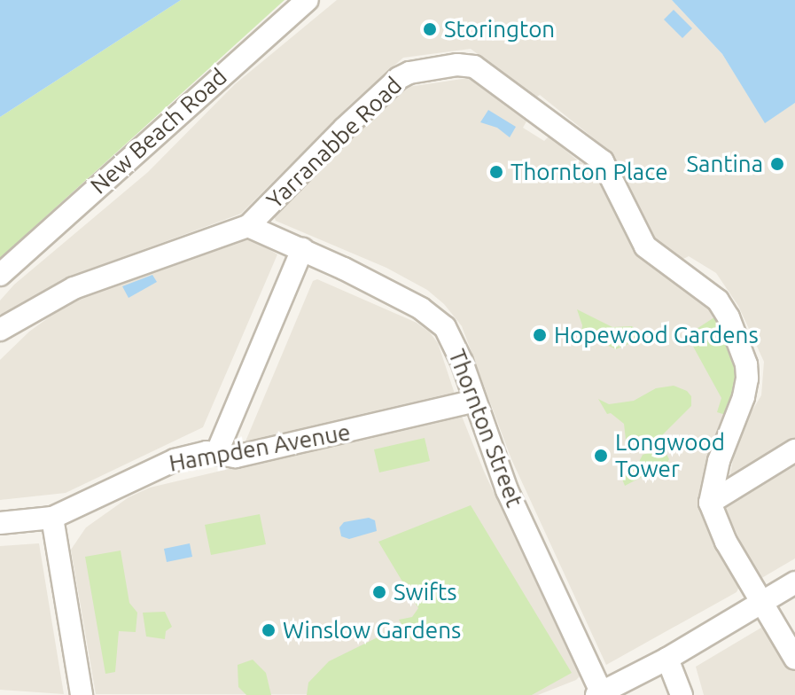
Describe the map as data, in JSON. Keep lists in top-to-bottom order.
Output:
{
  "streets": {
    "street": [
      "New Beach Road",
      "Yarranabbe Road",
      "Thornton Street",
      "Hampden Avenue"
    ]
  },
  "crossings": [
    ["Yarranabbe Road", "Thornton Street"],
    ["Thornton Street", "Hampden Avenue"]
  ],
  "places": [
    "Storington",
    "Santina",
    "Thornton Place",
    "Hopewood Gardens",
    "Longwood Tower",
    "Swifts",
    "Winslow Gardens"
  ]
}
